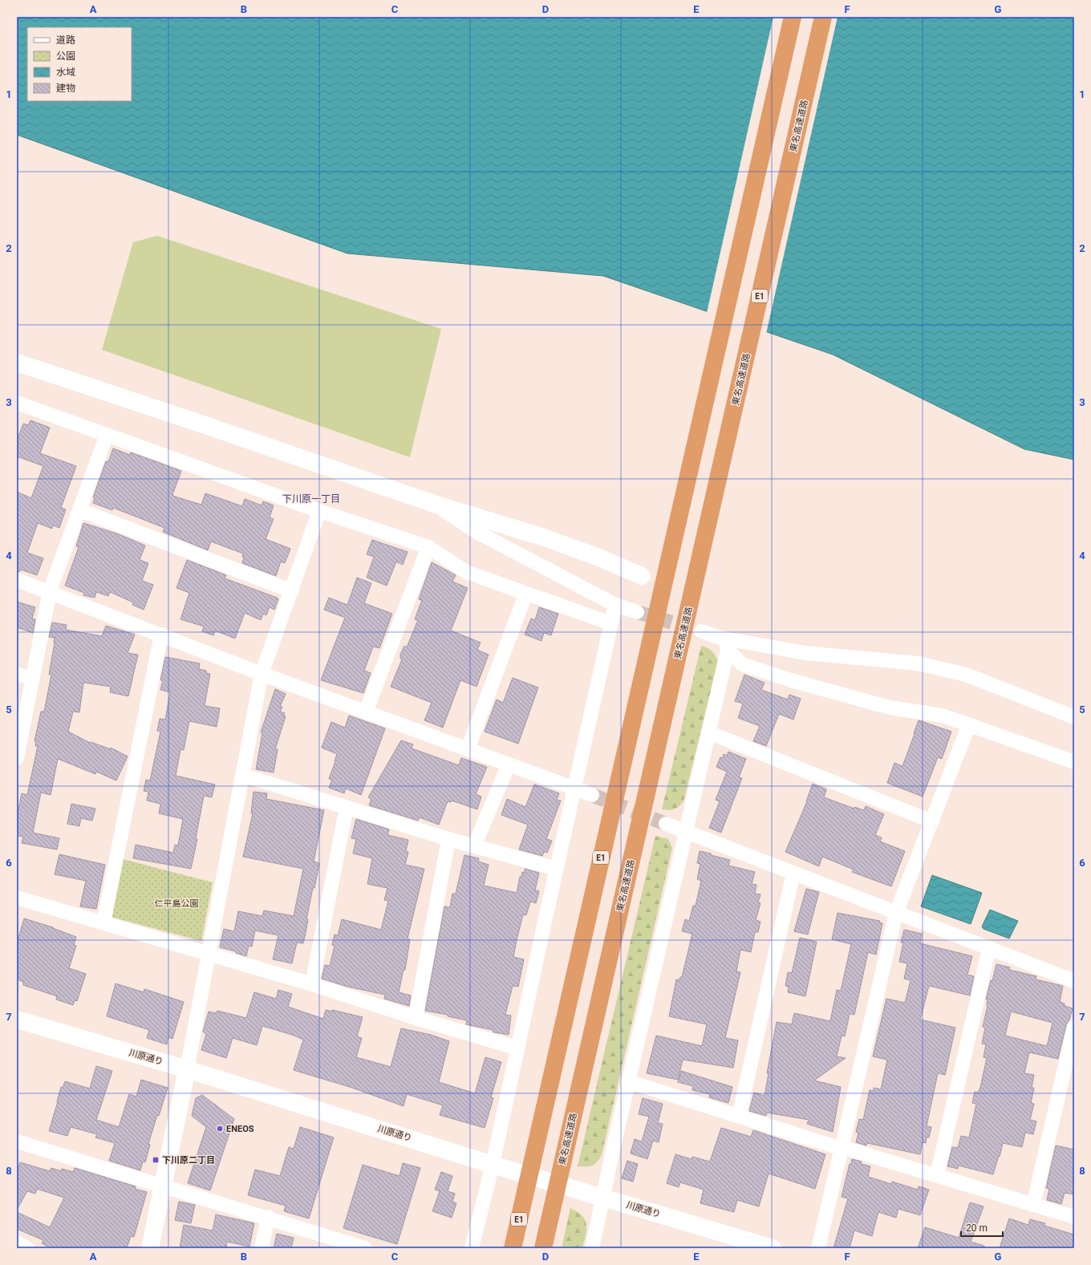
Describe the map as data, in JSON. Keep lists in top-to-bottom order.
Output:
{
  "streets": {
    "highway": ["東名高速道路", "E1"],
    "street": ["川原通り"]
  },
  "districts": ["下川原一丁目"],
  "parks": ["仁平島公園"],
  "places": {
    "other": ["ENEOS"],
    "transit": ["下川原二丁目"]
  },
  "legend": [
    "道路",
    "公園",
    "水域",
    "建物"
  ],
  "scale_bar": "20 m",
  "grid": {
    "columns": [
      "A",
      "B",
      "C",
      "D",
      "E",
      "F",
      "G"
    ],
    "rows": [
      "1",
      "2",
      "3",
      "4",
      "5",
      "6",
      "7",
      "8"
    ]
  }
}
